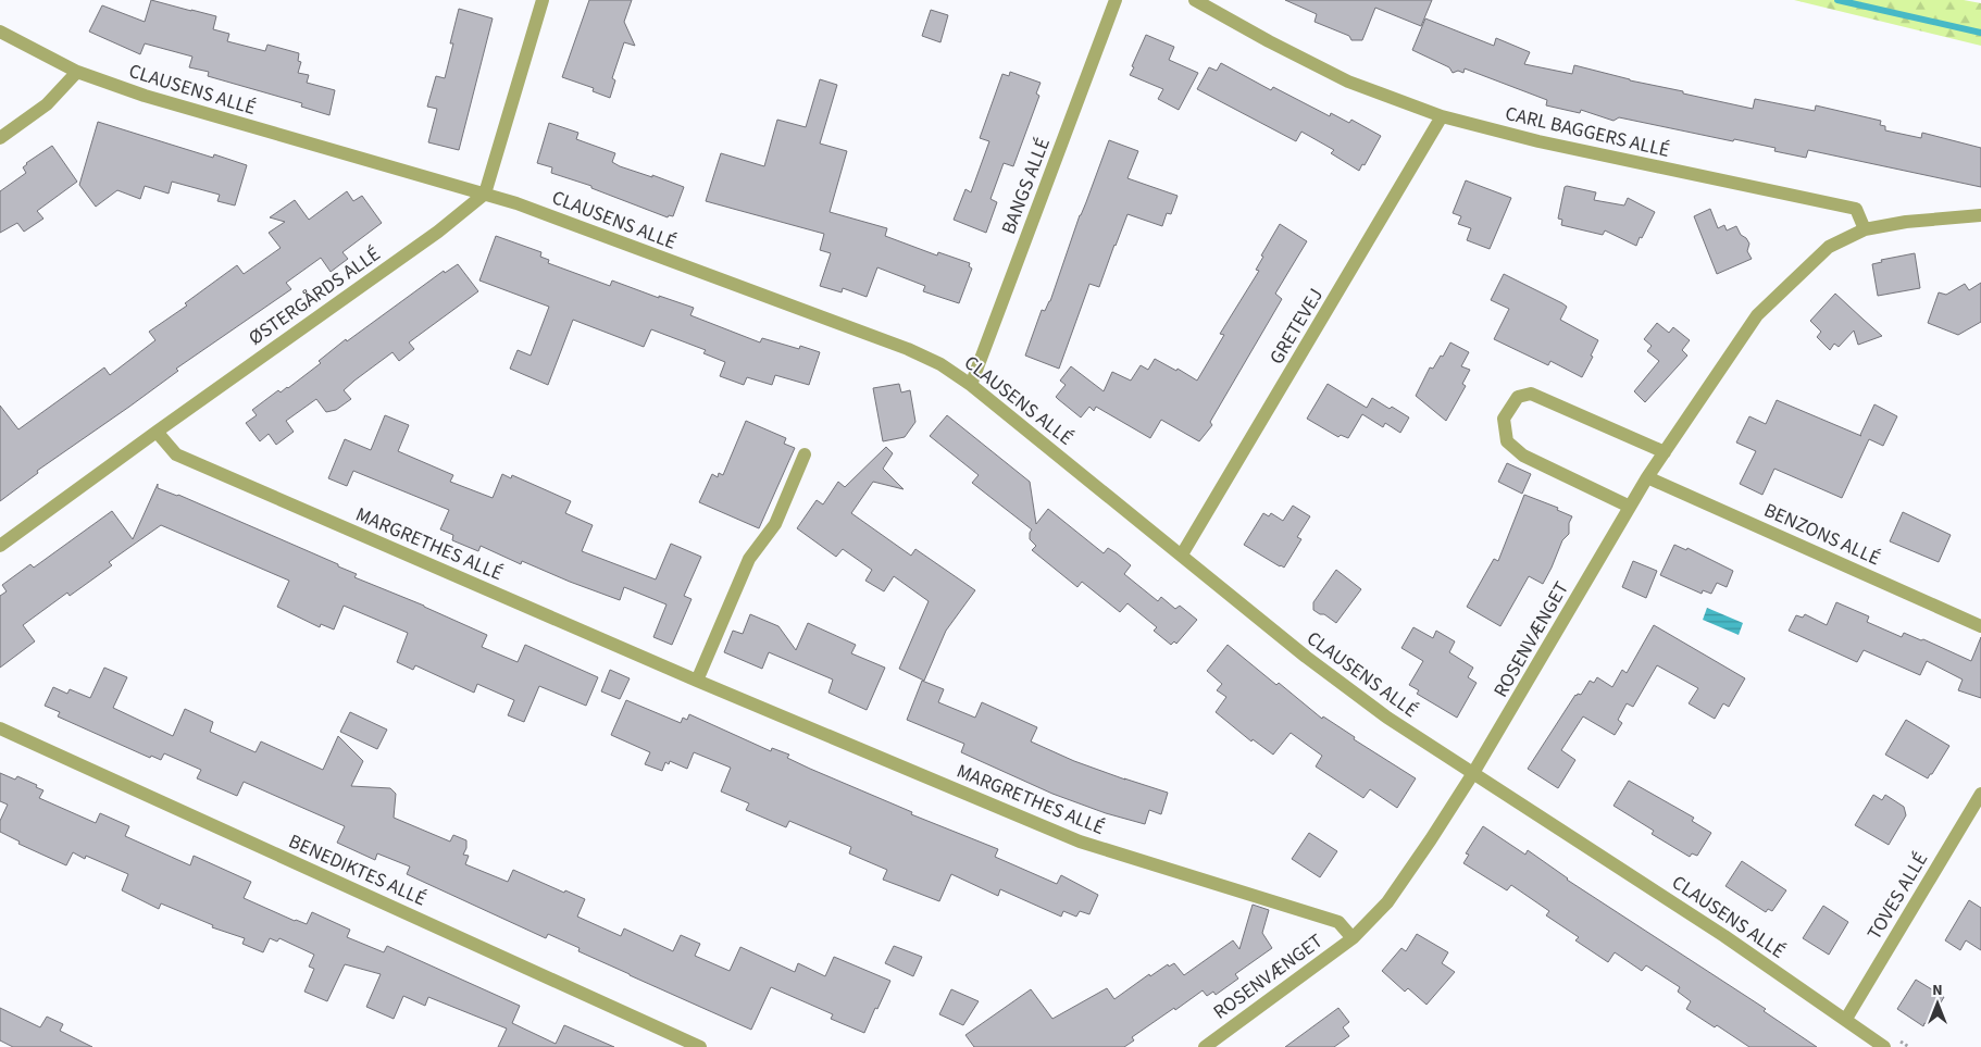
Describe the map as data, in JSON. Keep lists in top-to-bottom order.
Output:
{
  "streets": {
    "street": [
      "CLAUSENS ALLÉ",
      "CARL BAGGERS ALLÉ",
      "BANGS ALLÉ",
      "ØSTERGÅRDS ALLÉ",
      "GRETEVEJ",
      "BENZONS ALLÉ",
      "MARGRETHES ALLÉ",
      "ROSENVÆNGET",
      "BENEDIKTES ALLÉ",
      "TOVES ALLÉ"
    ]
  },
  "crossings": [
    ["CLAUSENS ALLÉ", "BANGS ALLÉ"],
    ["CLAUSENS ALLÉ", "ØSTERGÅRDS ALLÉ"],
    ["CLAUSENS ALLÉ", "GRETEVEJ"],
    ["CLAUSENS ALLÉ", "ROSENVÆNGET"],
    ["CLAUSENS ALLÉ", "TOVES ALLÉ"],
    ["CARL BAGGERS ALLÉ", "GRETEVEJ"],
    ["CARL BAGGERS ALLÉ", "ROSENVÆNGET"],
    ["ØSTERGÅRDS ALLÉ", "MARGRETHES ALLÉ"],
    ["BENZONS ALLÉ", "ROSENVÆNGET"],
    ["MARGRETHES ALLÉ", "ROSENVÆNGET"]
  ],
  "north": "top"
}
